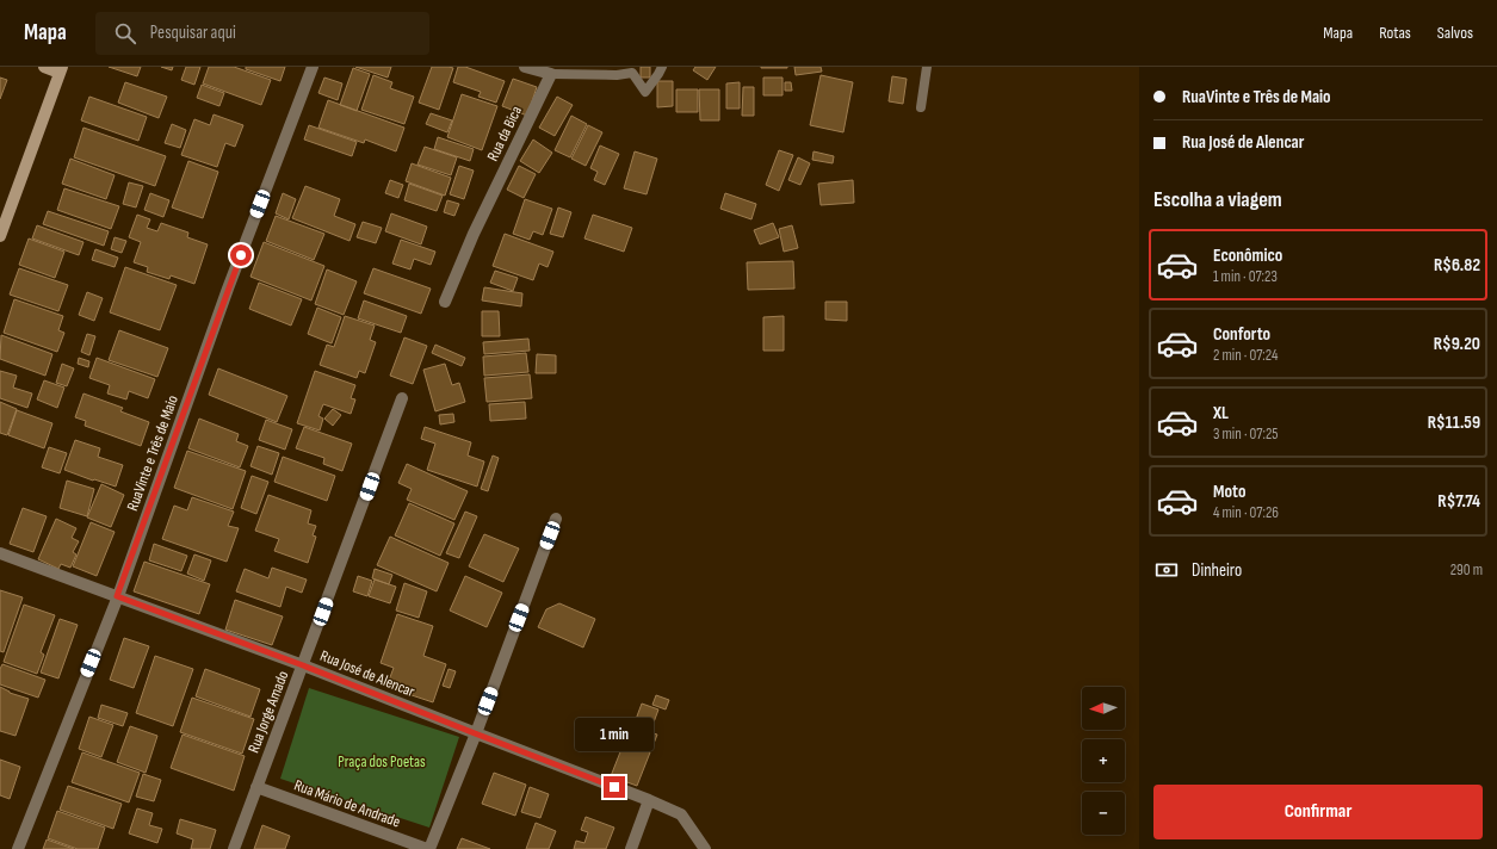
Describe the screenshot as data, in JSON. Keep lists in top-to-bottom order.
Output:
{
  "streets": {
    "street": [
      "Rua da Bica",
      "RuaVinte e Três de Maio",
      "Rua José de Alencar",
      "Rua Jorge Amado",
      "Rua Mário de Andrade"
    ]
  },
  "crossings": [
    ["RuaVinte e Três de Maio", "Rua José de Alencar"],
    ["Rua José de Alencar", "Rua Jorge Amado"],
    ["Rua Jorge Amado", "Rua Mário de Andrade"]
  ],
  "parks": ["Praça dos Poetas"],
  "north": "left",
  "page": {
    "header": "Mapa",
    "search": "Pesquisar aqui",
    "nav": ["Mapa", "Rotas", "Salvos"],
    "banner": ["RuaVinte e Três de Maio", "Rua José de Alencar"],
    "heading": "Escolha a viagem",
    "list": [
      {
        "name": "Econômico",
        "note": "1 min · 07:23",
        "value": "R$6.82"
      },
      {
        "name": "Conforto",
        "note": "2 min · 07:24",
        "value": "R$9.20"
      },
      {
        "name": "XL",
        "note": "3 min · 07:25",
        "value": "R$11.59"
      },
      {
        "name": "Moto",
        "note": "4 min · 07:26",
        "value": "R$7.74"
      }
    ],
    "pay": ["Dinheiro", "290 m"],
    "map_buttons": ["+", "−"],
    "bubble": "1 min",
    "buttons": "Confirmar"
  }
}
